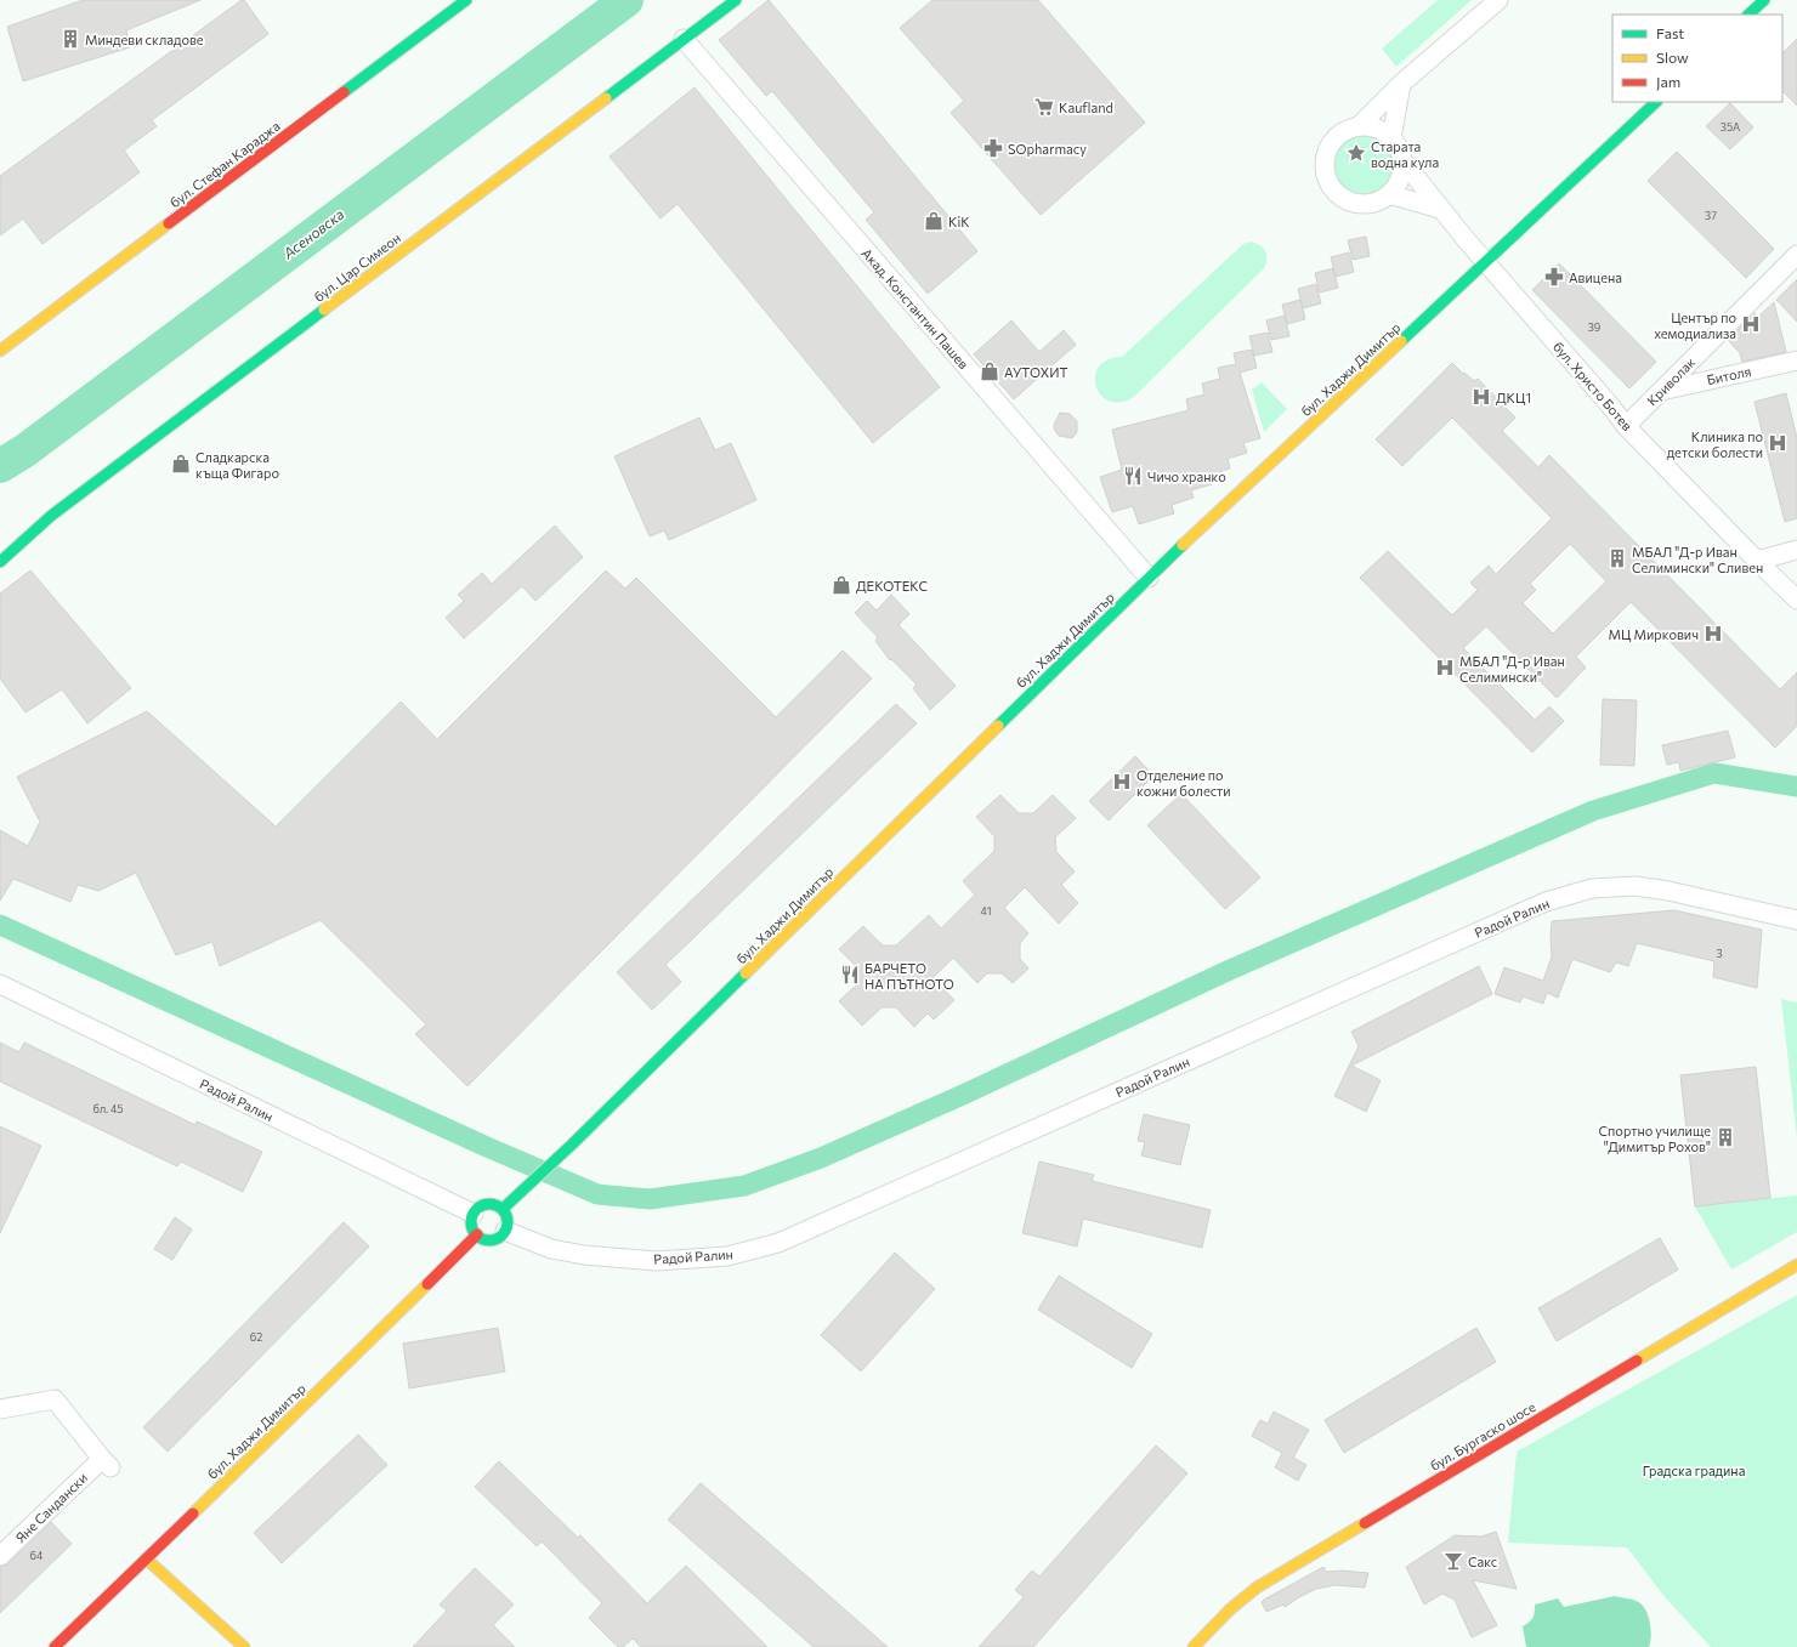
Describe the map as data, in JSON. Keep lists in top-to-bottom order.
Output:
{
  "streets": {
    "street": [
      "бул. Стефан Караджа",
      "бул. Цар Симеон",
      "Акад. Константин Пашев",
      "бул. Хаджи Димитър",
      "Битоля",
      "Криволак",
      "бул. Христо Ботев",
      "Радой Ралин",
      "бул. Бургаско шосе",
      "Яне Сандански"
    ]
  },
  "crossings": [
    ["бул. Цар Симеон", "Акад. Константин Пашев"],
    ["Акад. Константин Пашев", "бул. Хаджи Димитър"],
    ["бул. Хаджи Димитър", "бул. Христо Ботев"],
    ["бул. Хаджи Димитър", "Радой Ралин"],
    ["Битоля", "Криволак"],
    ["Криволак", "бул. Христо Ботев"]
  ],
  "water": ["Асеновска"],
  "parks": ["Градска градина"],
  "places": {
    "building": ["Миндеви складове", "МБАЛ \"Д-р Иван Селимински\" Сливен", "Спортно училище \"Димитър Рохов\""],
    "supermarket": ["Kaufland"],
    "pharmacy": ["SOpharmacy", "Авицена"],
    "place": ["Старата водна кула"],
    "shop": [
      "KiK",
      "АУТОХИТ",
      "Сладкарска къща Фигаро",
      "ДЕКОТЕКС"
    ],
    "hospital": [
      "Център по хемодиализа",
      "ДКЦ1",
      "Клиника по детски болести",
      "МЦ Миркович",
      "МБАЛ \"Д-р Иван Селимински\"",
      "Отделение по кожни болести"
    ],
    "restaurant": ["Чичо хранко", "БАРЧЕТО НА ПЪТНОТО"],
    "bar": ["Сакс"]
  },
  "house_numbers": [
    "35А",
    "37",
    "39",
    "41",
    "3",
    "бл. 45",
    "62",
    "64"
  ],
  "legend": ["Fast", "Slow", "Jam"]
}
